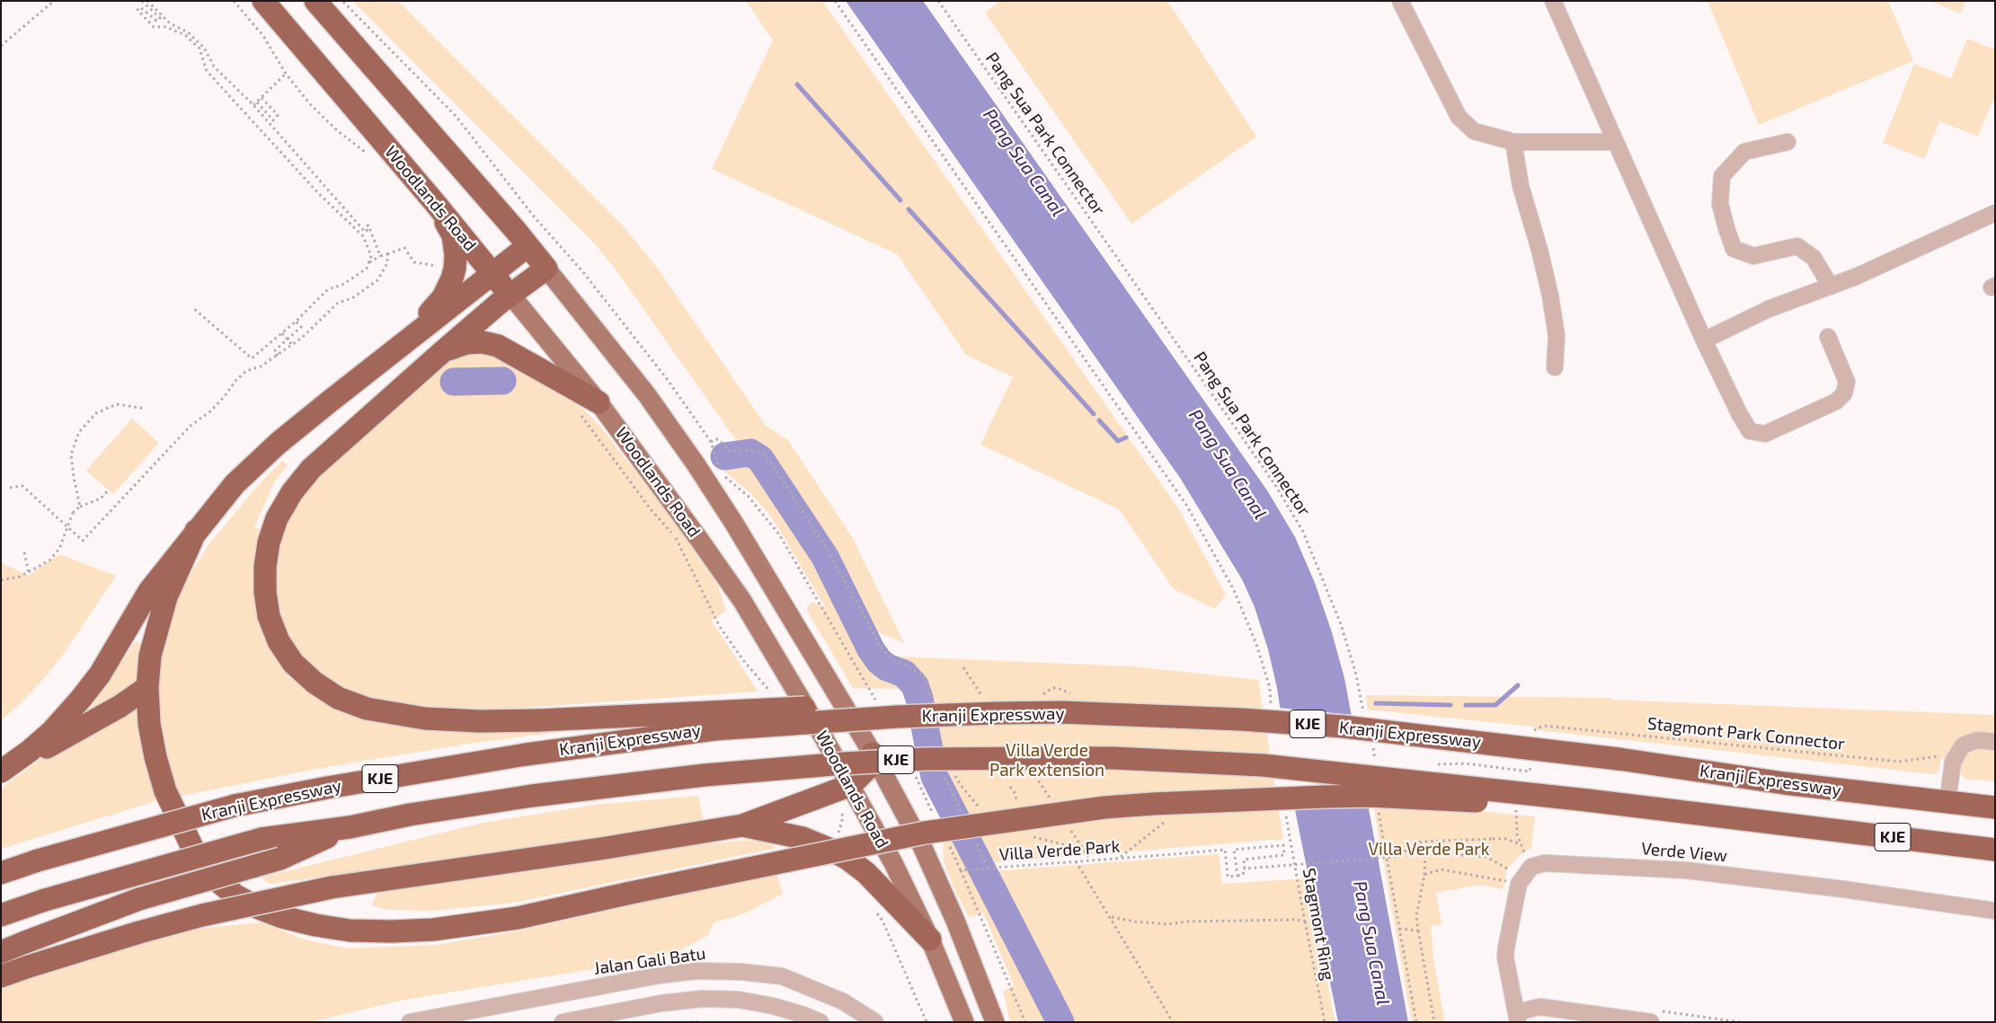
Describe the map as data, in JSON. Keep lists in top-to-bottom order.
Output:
{
  "streets": {
    "highway": ["Woodlands Road", "Kranji Expressway", "KJE"],
    "street": ["Verde View", "Jalan Gali Batu"],
    "path": [
      "Pang Sua Park Connector",
      "Stagmont Park Connector",
      "Villa Verde Park",
      "Stagmont Ring"
    ]
  },
  "water": ["Pang Sua Canal"],
  "parks": ["Villa Verde Park extension", "Villa Verde Park"]
}
